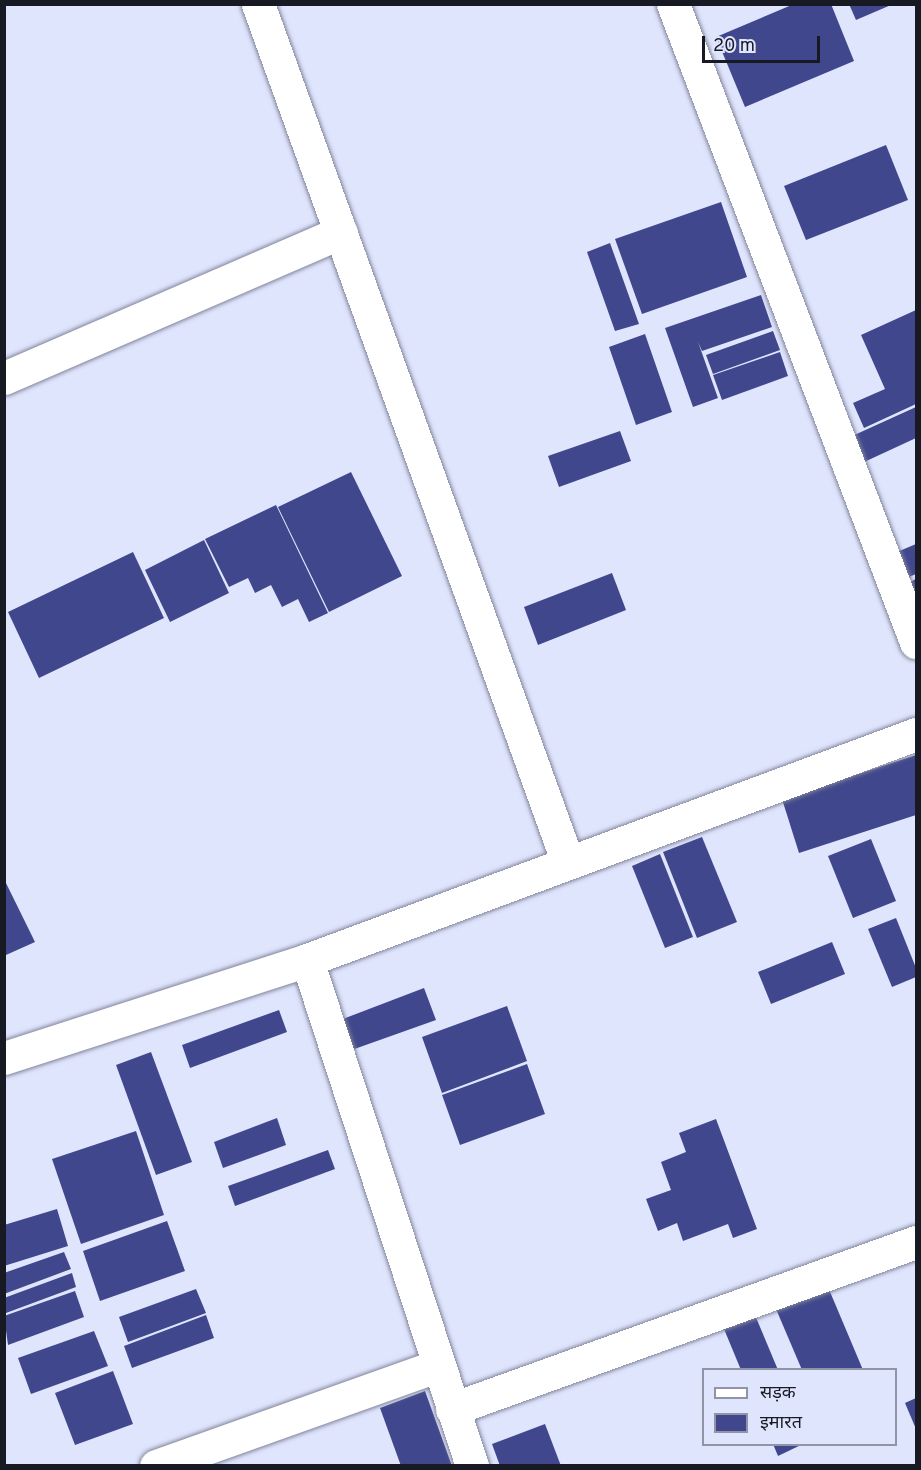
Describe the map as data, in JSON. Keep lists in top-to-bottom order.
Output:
{
  "legend": ["सड़क", "इमारत"],
  "scale_bar": "20 m"
}
